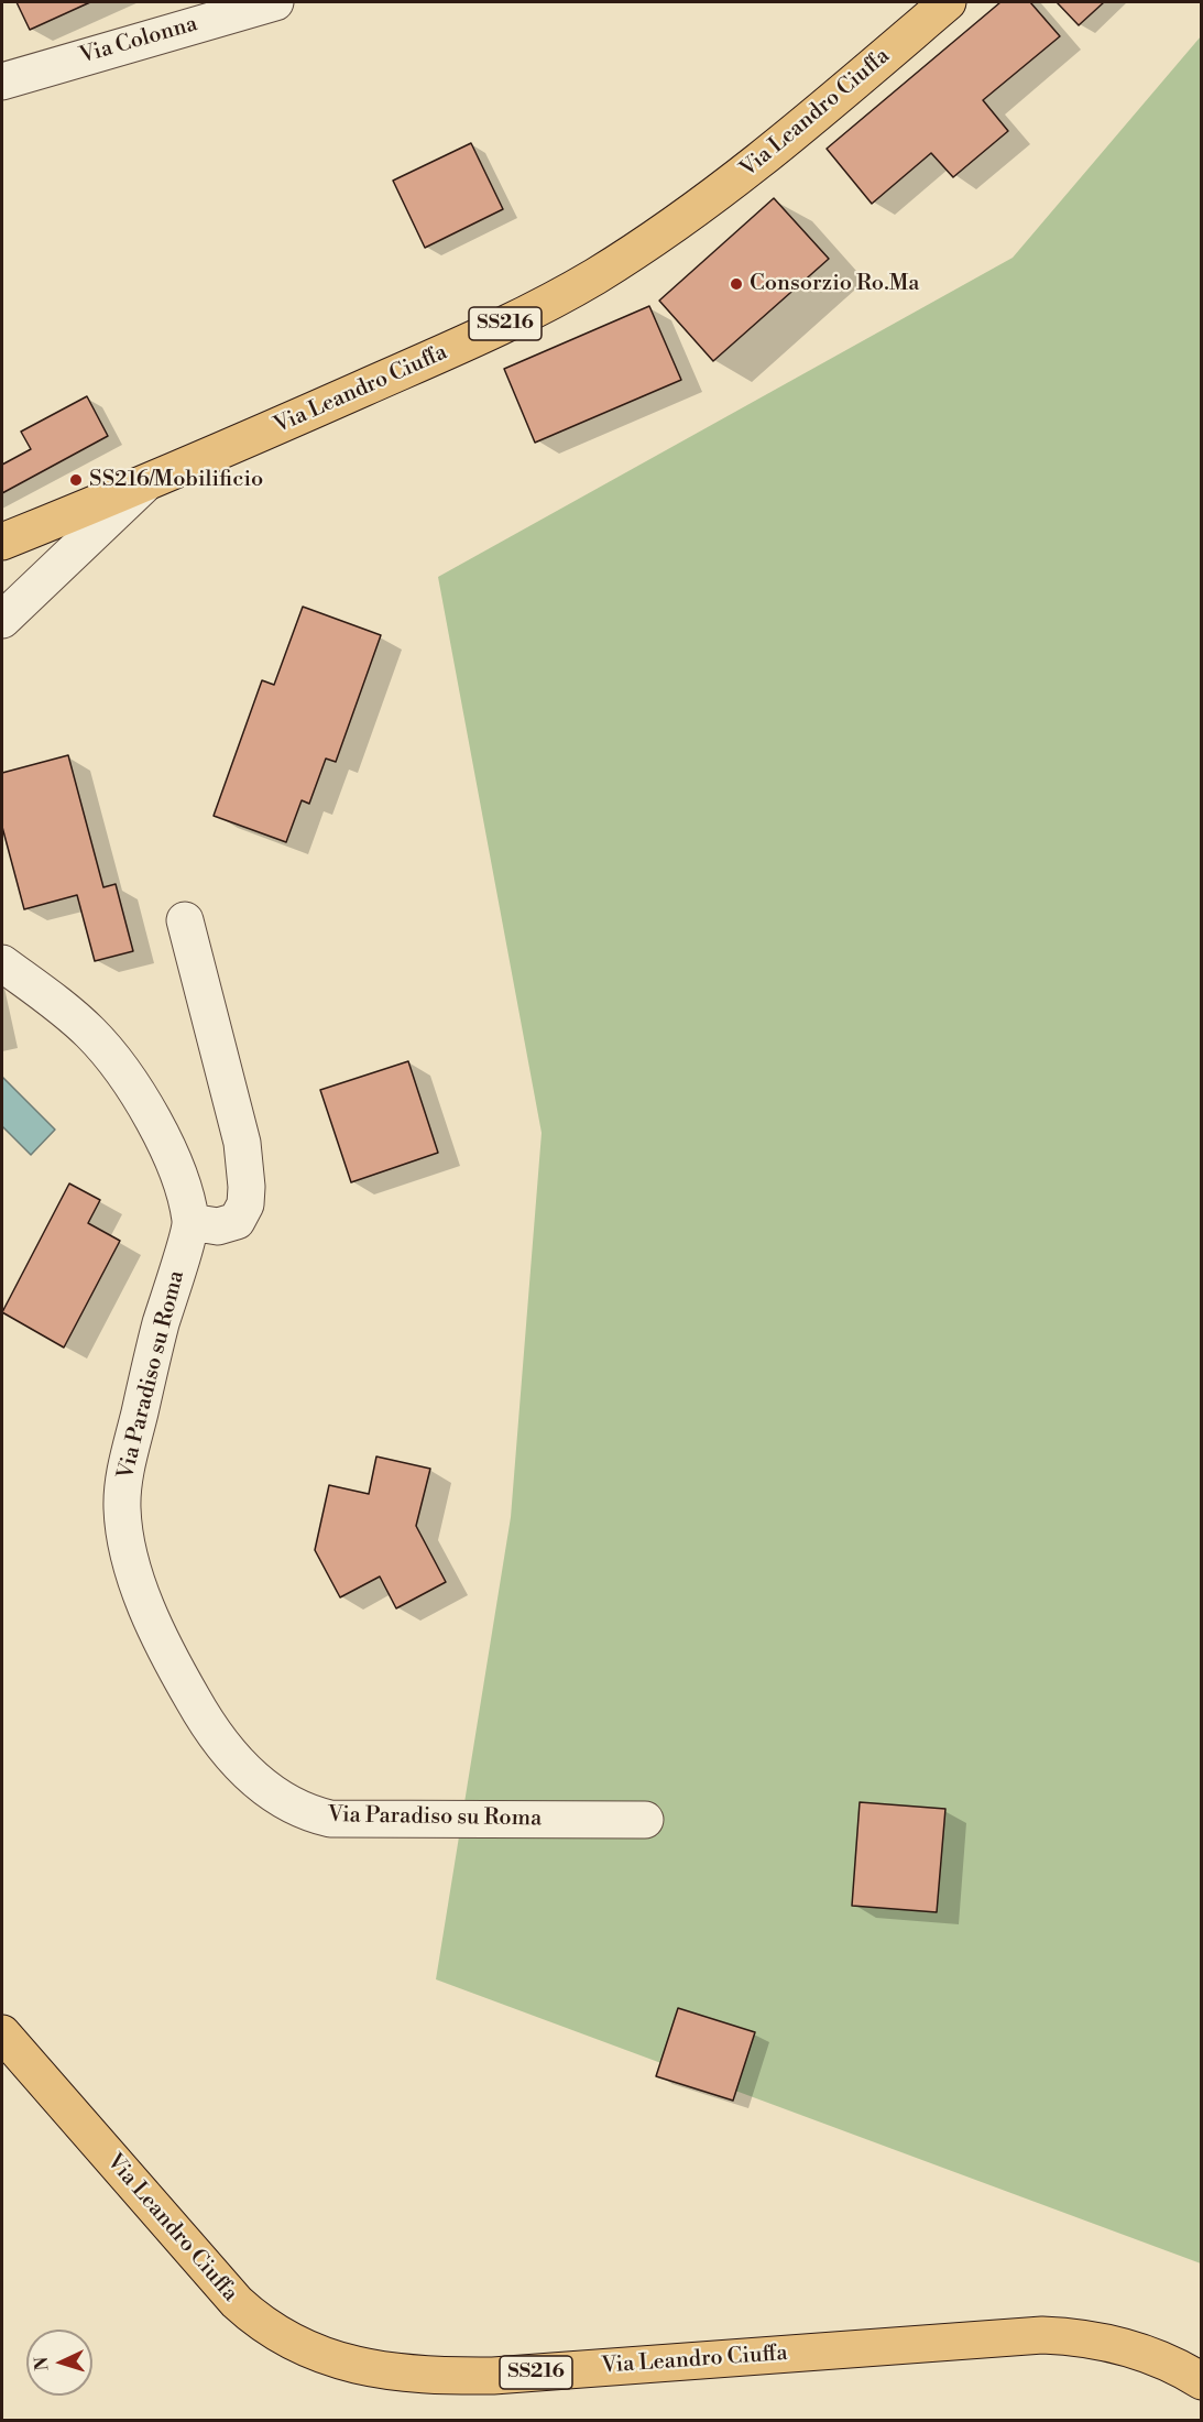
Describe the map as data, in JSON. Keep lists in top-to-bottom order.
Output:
{
  "streets": {
    "main road": ["Via Leandro Ciuffa", "SS216"],
    "street": ["Via Colonna", "Via Paradiso su Roma"]
  },
  "places": ["Consorzio Ro.Ma", "SS216/Mobilificio"],
  "north": "left"
}
